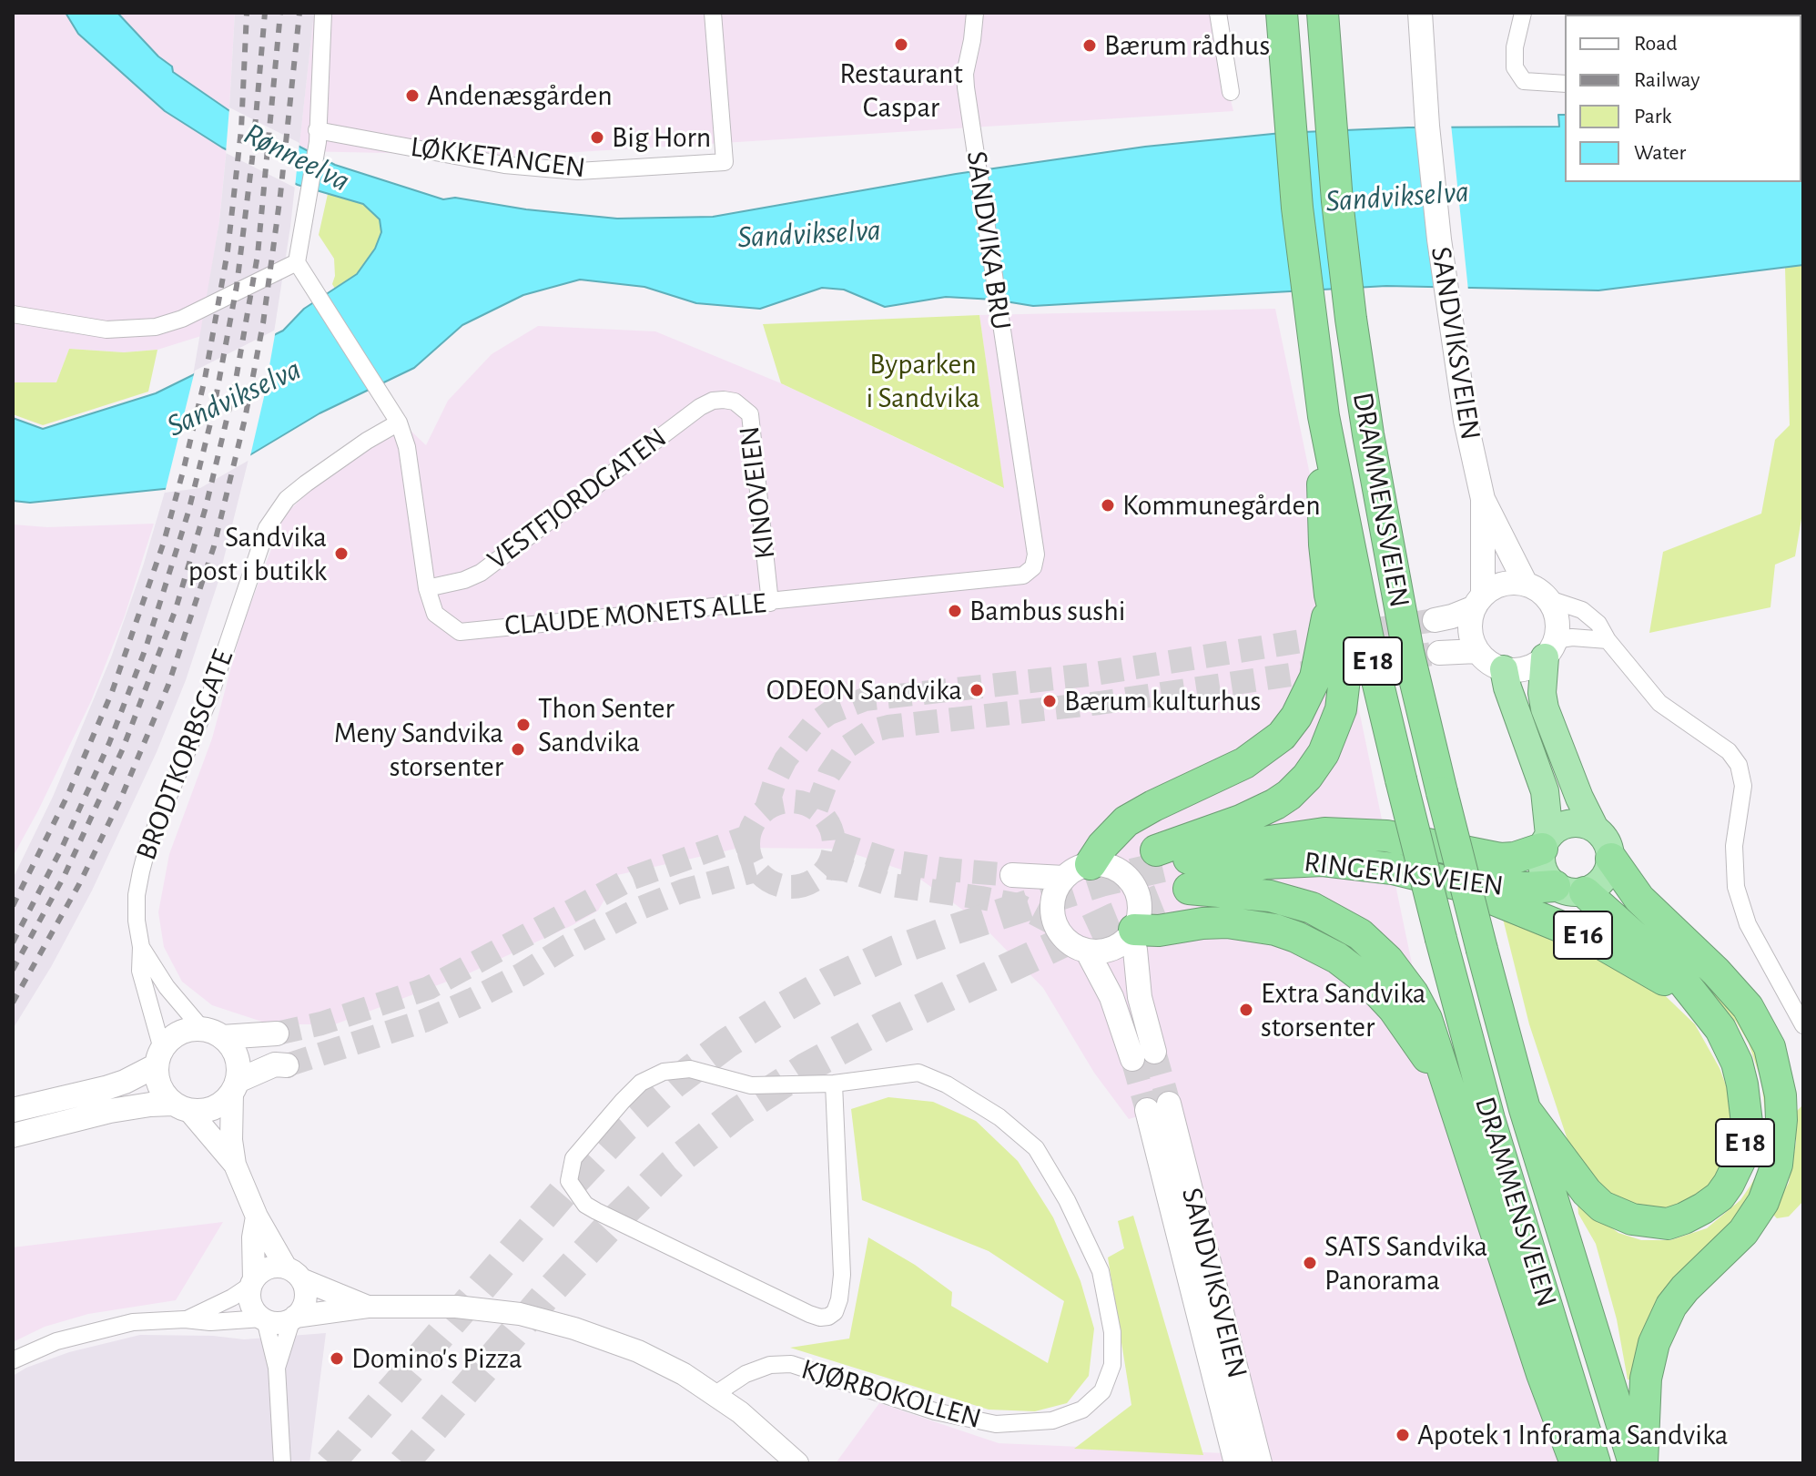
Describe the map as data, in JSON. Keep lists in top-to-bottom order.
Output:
{
  "streets": {
    "highway": [
      "DRAMMENSVEIEN",
      "E 18",
      "RINGERIKSVEIEN",
      "E 16"
    ],
    "main road": ["SANDVIKSVEIEN"],
    "street": [
      "LØKKETANGEN",
      "SANDVIKA BRU",
      "KINOVEIEN",
      "VESTFJORDGATEN",
      "CLAUDE MONETS ALLE",
      "BRODTKORBSGATE",
      "KJØRBOKOLLEN"
    ]
  },
  "crossings": [
    ["SANDVIKA BRU", "CLAUDE MONETS ALLE"],
    ["KINOVEIEN", "VESTFJORDGATEN"],
    ["KINOVEIEN", "CLAUDE MONETS ALLE"],
    ["VESTFJORDGATEN", "CLAUDE MONETS ALLE"],
    ["DRAMMENSVEIEN", "E 18"],
    ["CLAUDE MONETS ALLE", "BRODTKORBSGATE"],
    ["E 18", "RINGERIKSVEIEN"],
    ["E 18", "E 16"],
    ["RINGERIKSVEIEN", "E 16"]
  ],
  "water": ["Rønneelva", "Sandvikselva"],
  "parks": ["Byparken i Sandvika"],
  "places": [
    "Restaurant Caspar",
    "Bærum rådhus",
    "Andenæsgården",
    "Big Horn",
    "Kommunegården",
    "Sandvika post i butikk",
    "Bambus sushi",
    "ODEON Sandvika",
    "Bærum kulturhus",
    "Thon Senter Sandvika",
    "Meny Sandvika storsenter",
    "Extra Sandvika storsenter",
    "SATS Sandvika Panorama",
    "Domino's Pizza",
    "Apotek 1 Inforama Sandvika"
  ],
  "legend": [
    "Road",
    "Railway",
    "Park",
    "Water"
  ]
}
